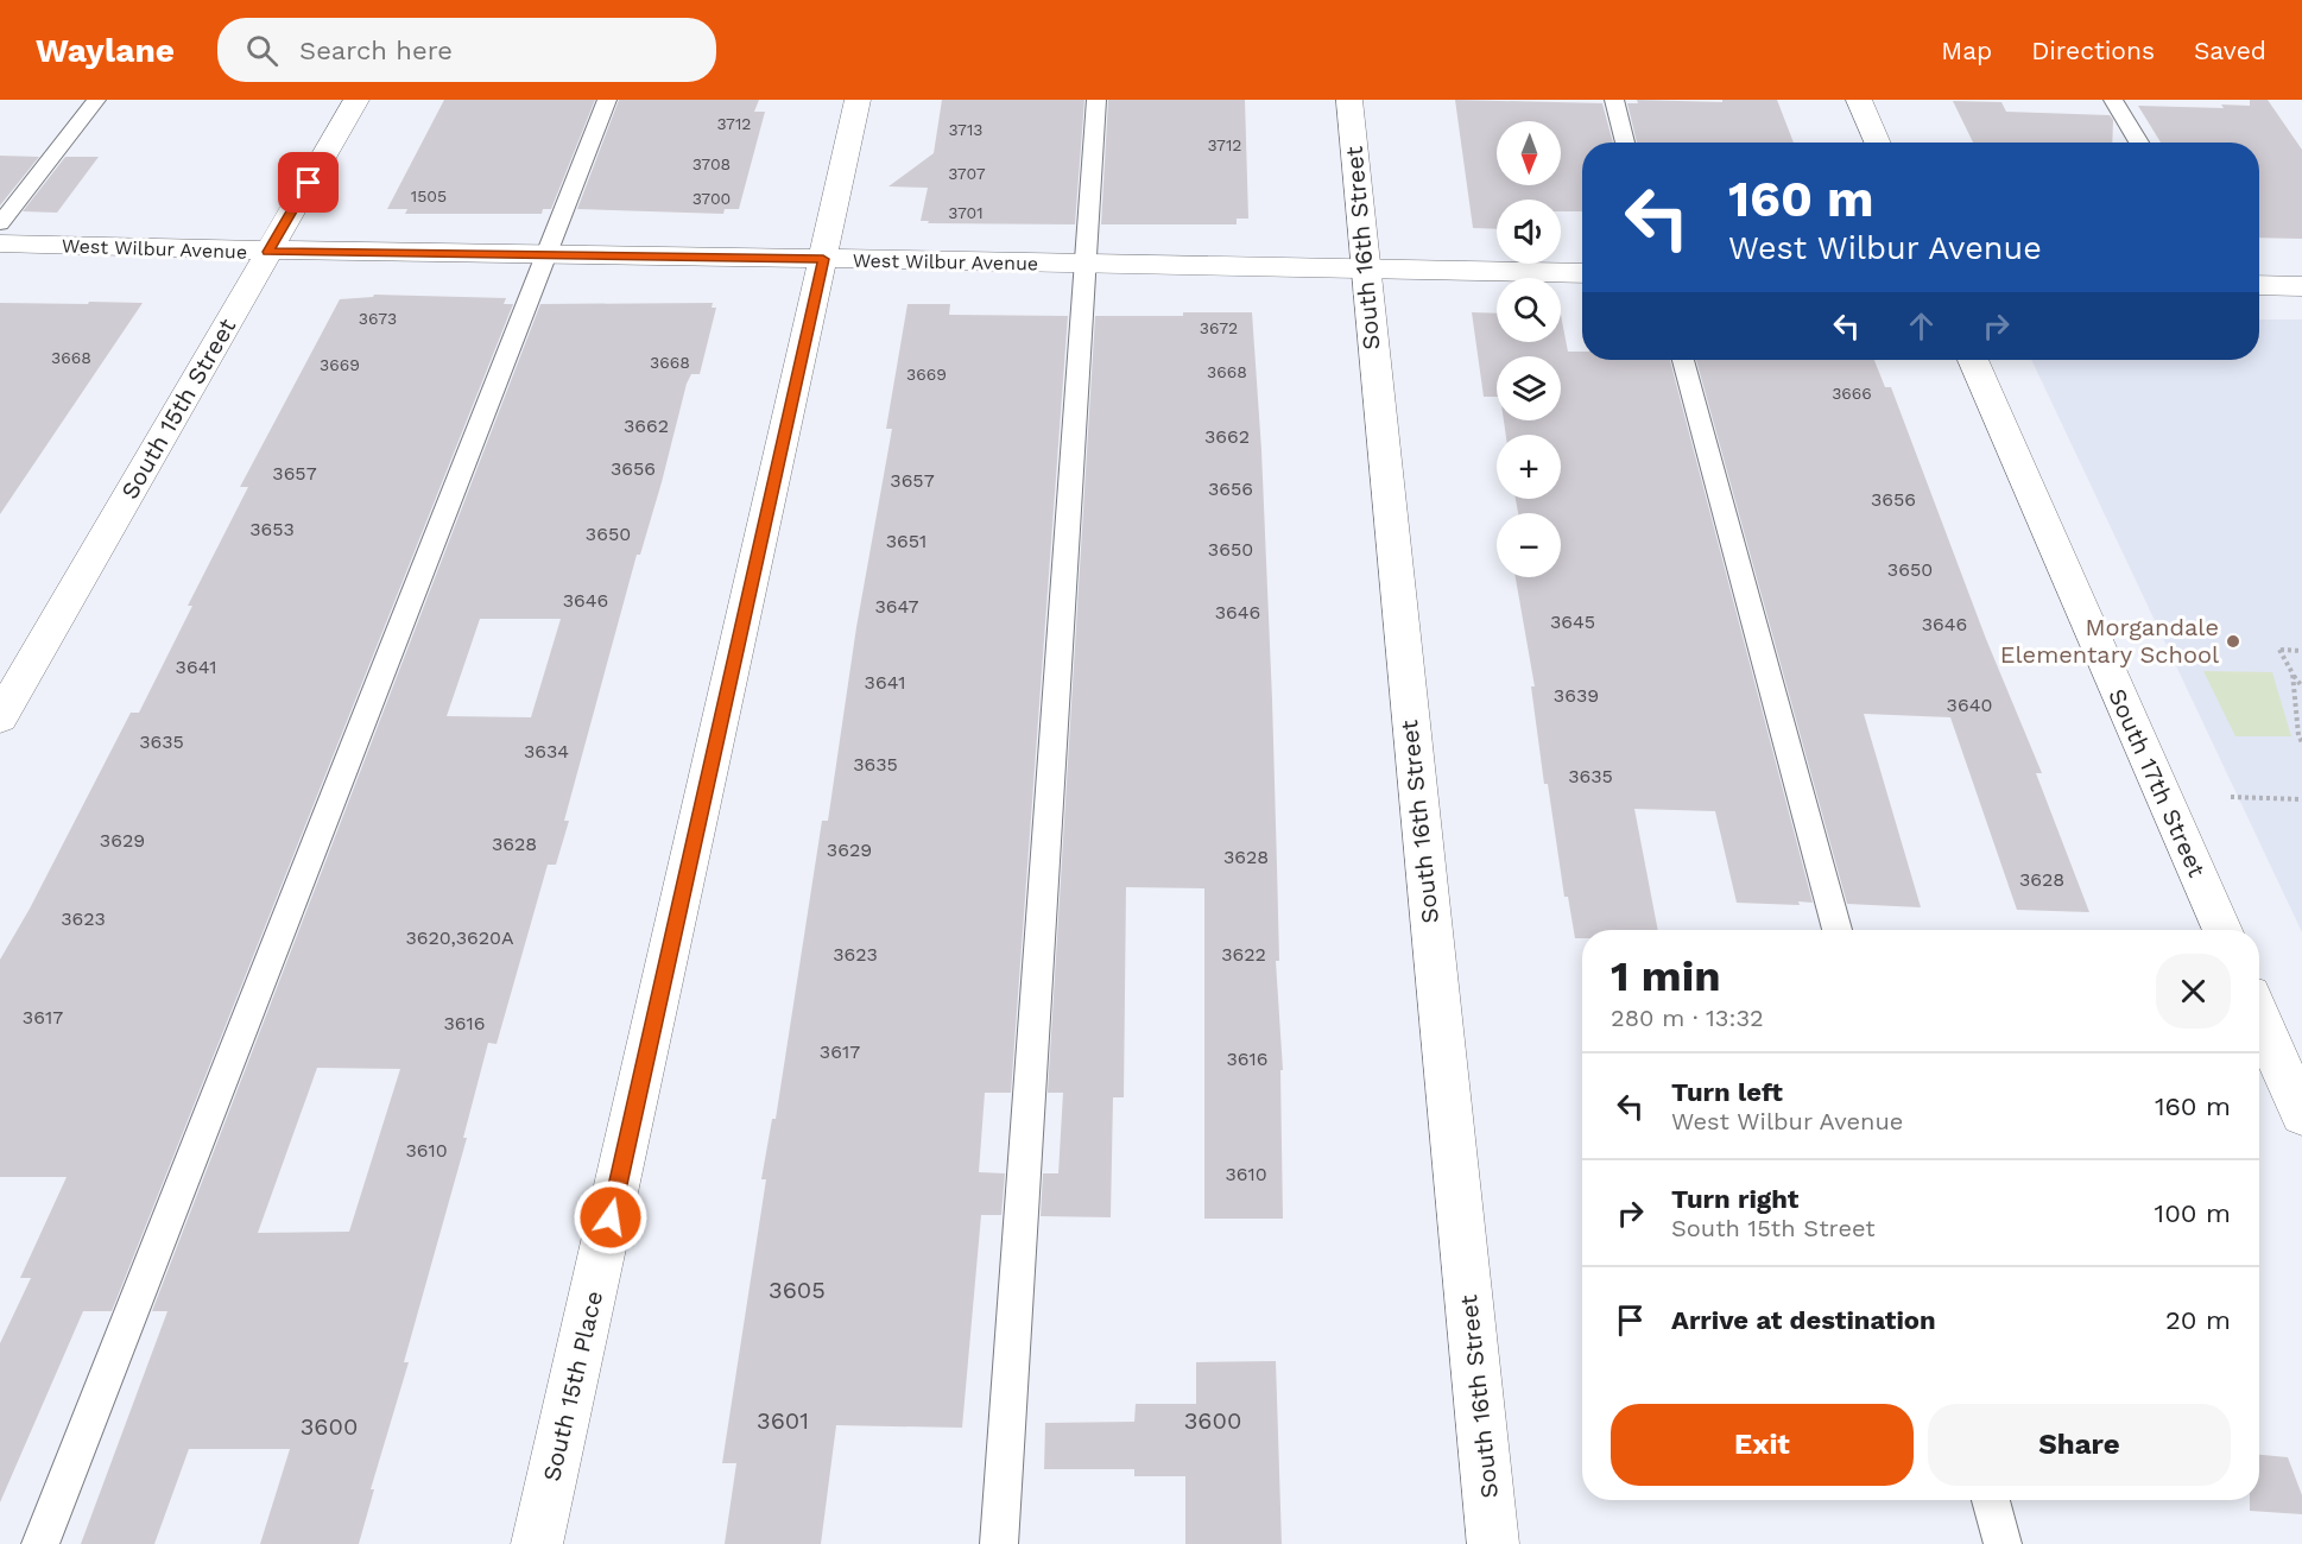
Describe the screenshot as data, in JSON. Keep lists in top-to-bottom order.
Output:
{
  "streets": {
    "street": [
      "West Wilbur Avenue",
      "South 16th Street",
      "South 15th Street",
      "South 17th Street",
      "South 15th Place"
    ]
  },
  "crossings": [
    ["West Wilbur Avenue", "South 16th Street"],
    ["West Wilbur Avenue", "South 15th Street"],
    ["West Wilbur Avenue", "South 15th Place"]
  ],
  "places": ["Morgandale Elementary School"],
  "house_numbers": [
    "3712",
    "3713",
    "3712",
    "3708",
    "3707",
    "1505",
    "3700",
    "3701",
    "3673",
    "3672",
    "3668",
    "3668",
    "3669",
    "3668",
    "3669",
    "3666",
    "3662",
    "3662",
    "3656",
    "3657",
    "3657",
    "3656",
    "3656",
    "3653",
    "3650",
    "3651",
    "3650",
    "3650",
    "3646",
    "3647",
    "3646",
    "3645",
    "3646",
    "3641",
    "3641",
    "3639",
    "3640",
    "3635",
    "3634",
    "3635",
    "3635",
    "3629",
    "3628",
    "3629",
    "3628",
    "3628",
    "3623",
    "3620,3620A",
    "3623",
    "3622",
    "3617",
    "3616",
    "3617",
    "3616",
    "3610",
    "3610",
    "3605",
    "3601",
    "3600",
    "3600"
  ],
  "north": "bottom",
  "page": {
    "header": "Waylane",
    "search": "Search here",
    "nav": ["Map", "Directions", "Saved"],
    "map_buttons": ["+", "−"],
    "turn": ["160 m", "West Wilbur Avenue"],
    "heading": ["1 min", "280 m · 13:32"],
    "list": [
      {
        "name": "Turn left",
        "note": "West Wilbur Avenue",
        "value": "160 m"
      },
      {
        "name": "Turn right",
        "note": "South 15th Street",
        "value": "100 m"
      },
      {
        "name": "Arrive at destination",
        "value": "20 m"
      }
    ],
    "buttons": ["Exit", "Share"]
  }
}
